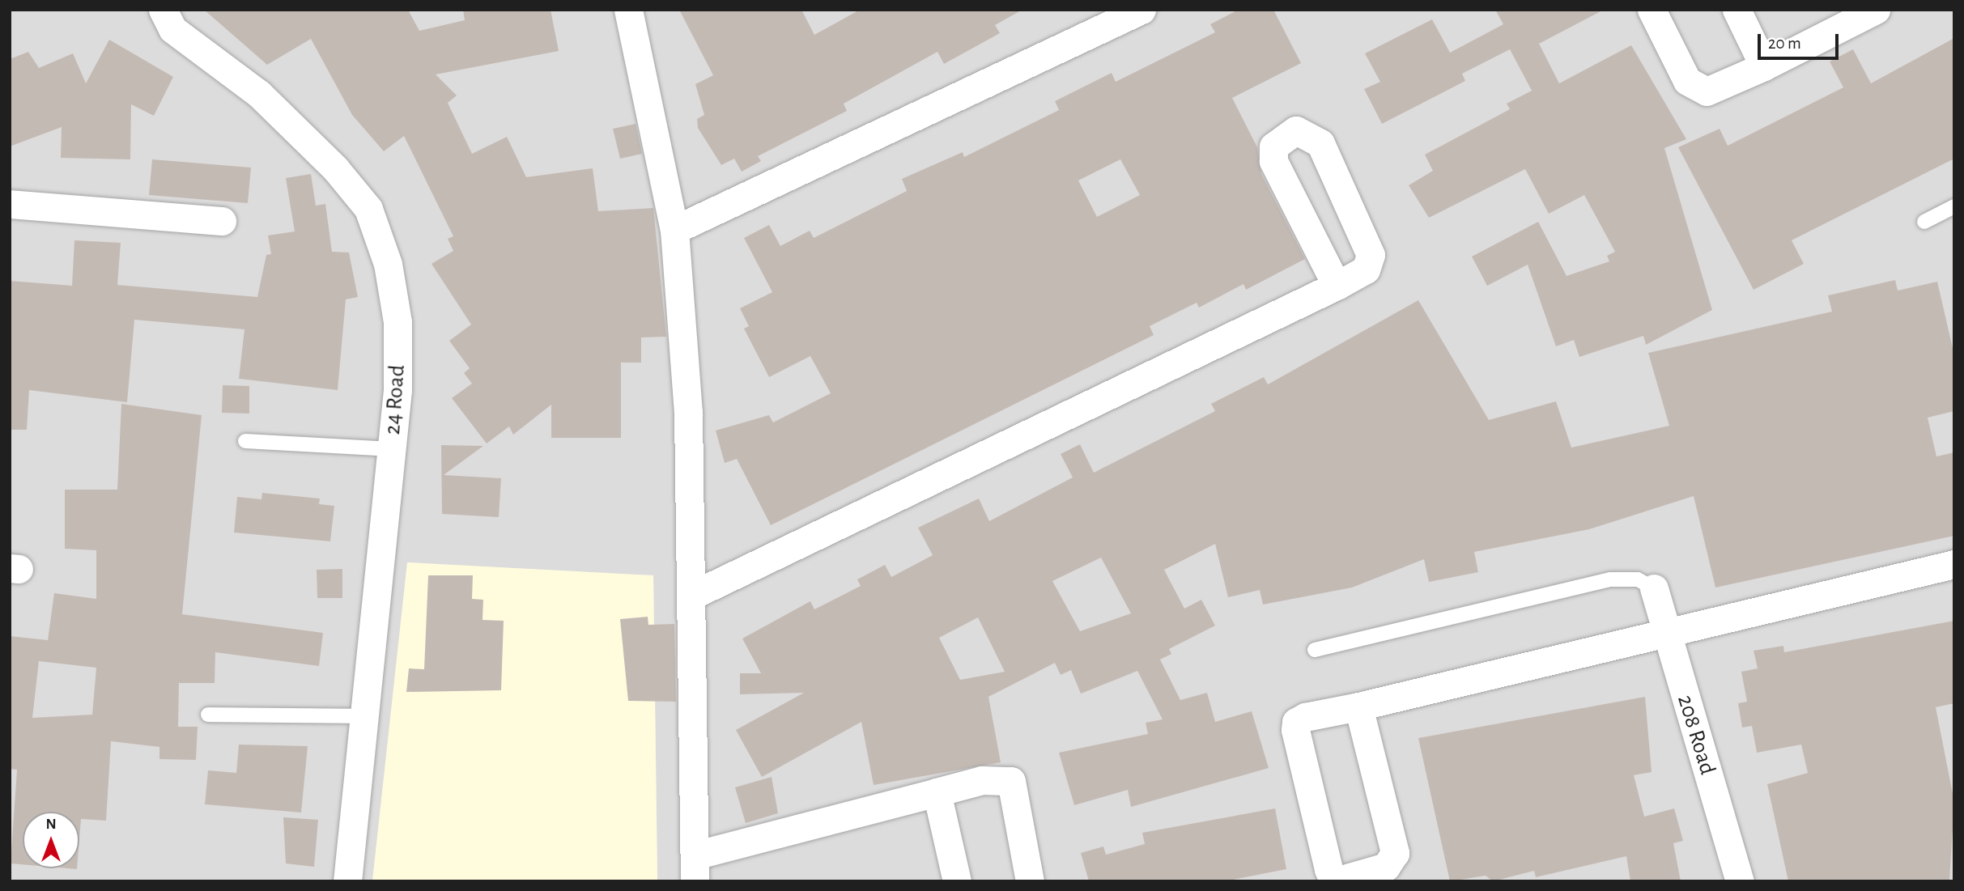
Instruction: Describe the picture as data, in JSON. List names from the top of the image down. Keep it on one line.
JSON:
{"streets":{"street":["24 Road","208 Road"]},"scale_bar":"20 m","north":"top"}
